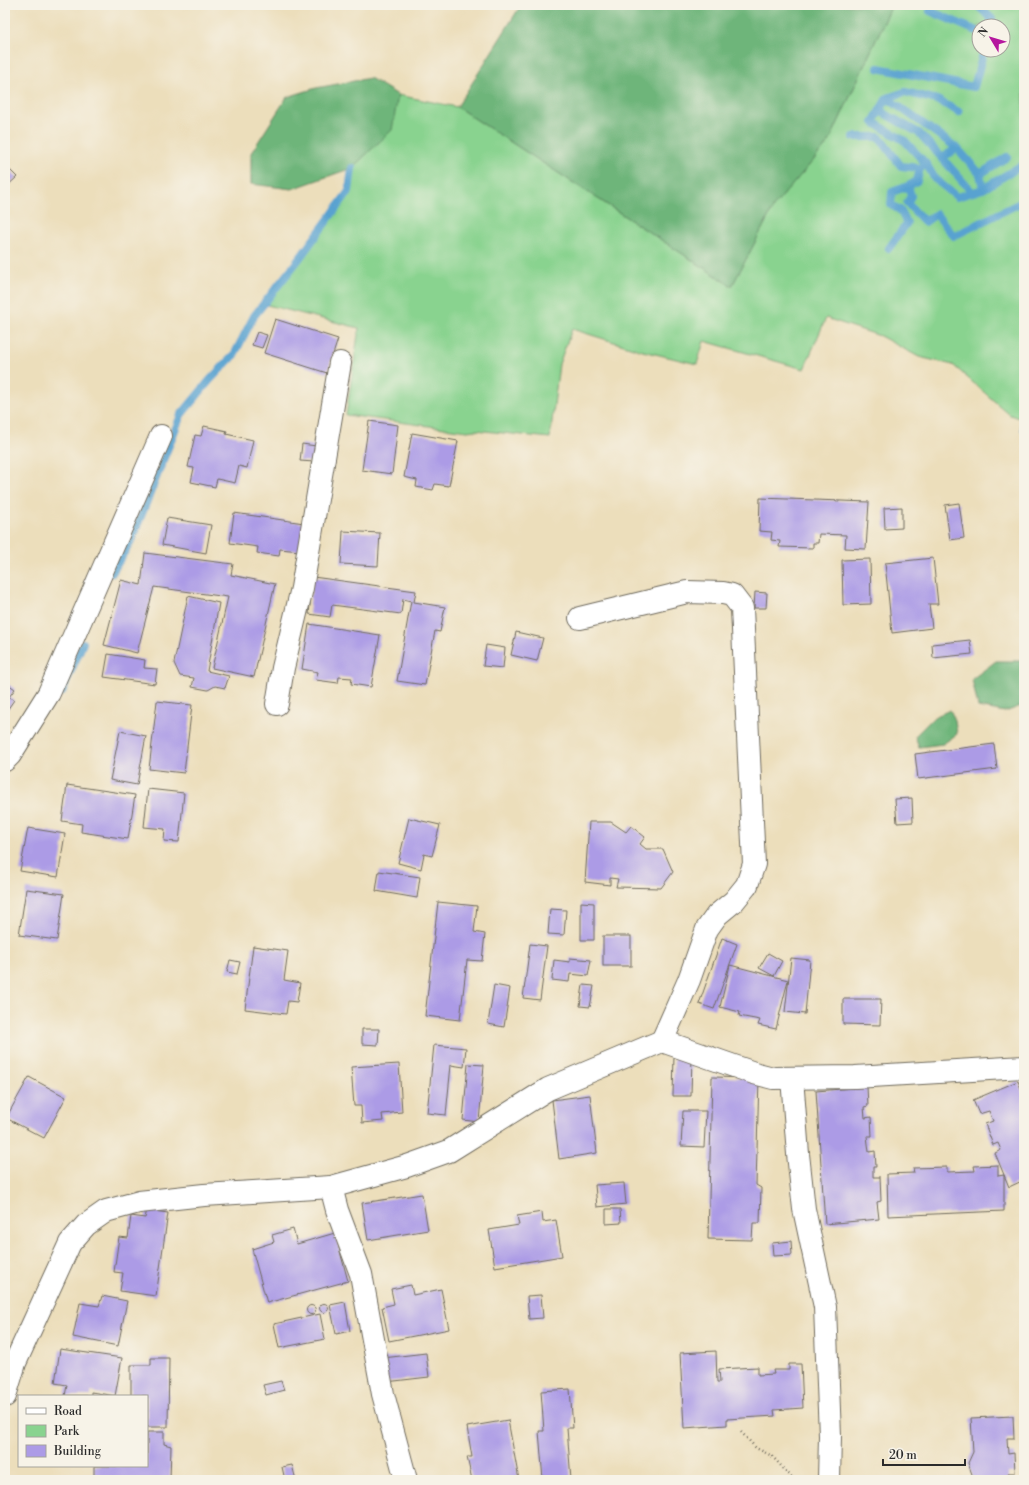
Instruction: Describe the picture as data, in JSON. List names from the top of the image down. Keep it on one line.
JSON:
{"legend":["Road","Park","Building"],"scale_bar":"20 m","north":"top left"}
